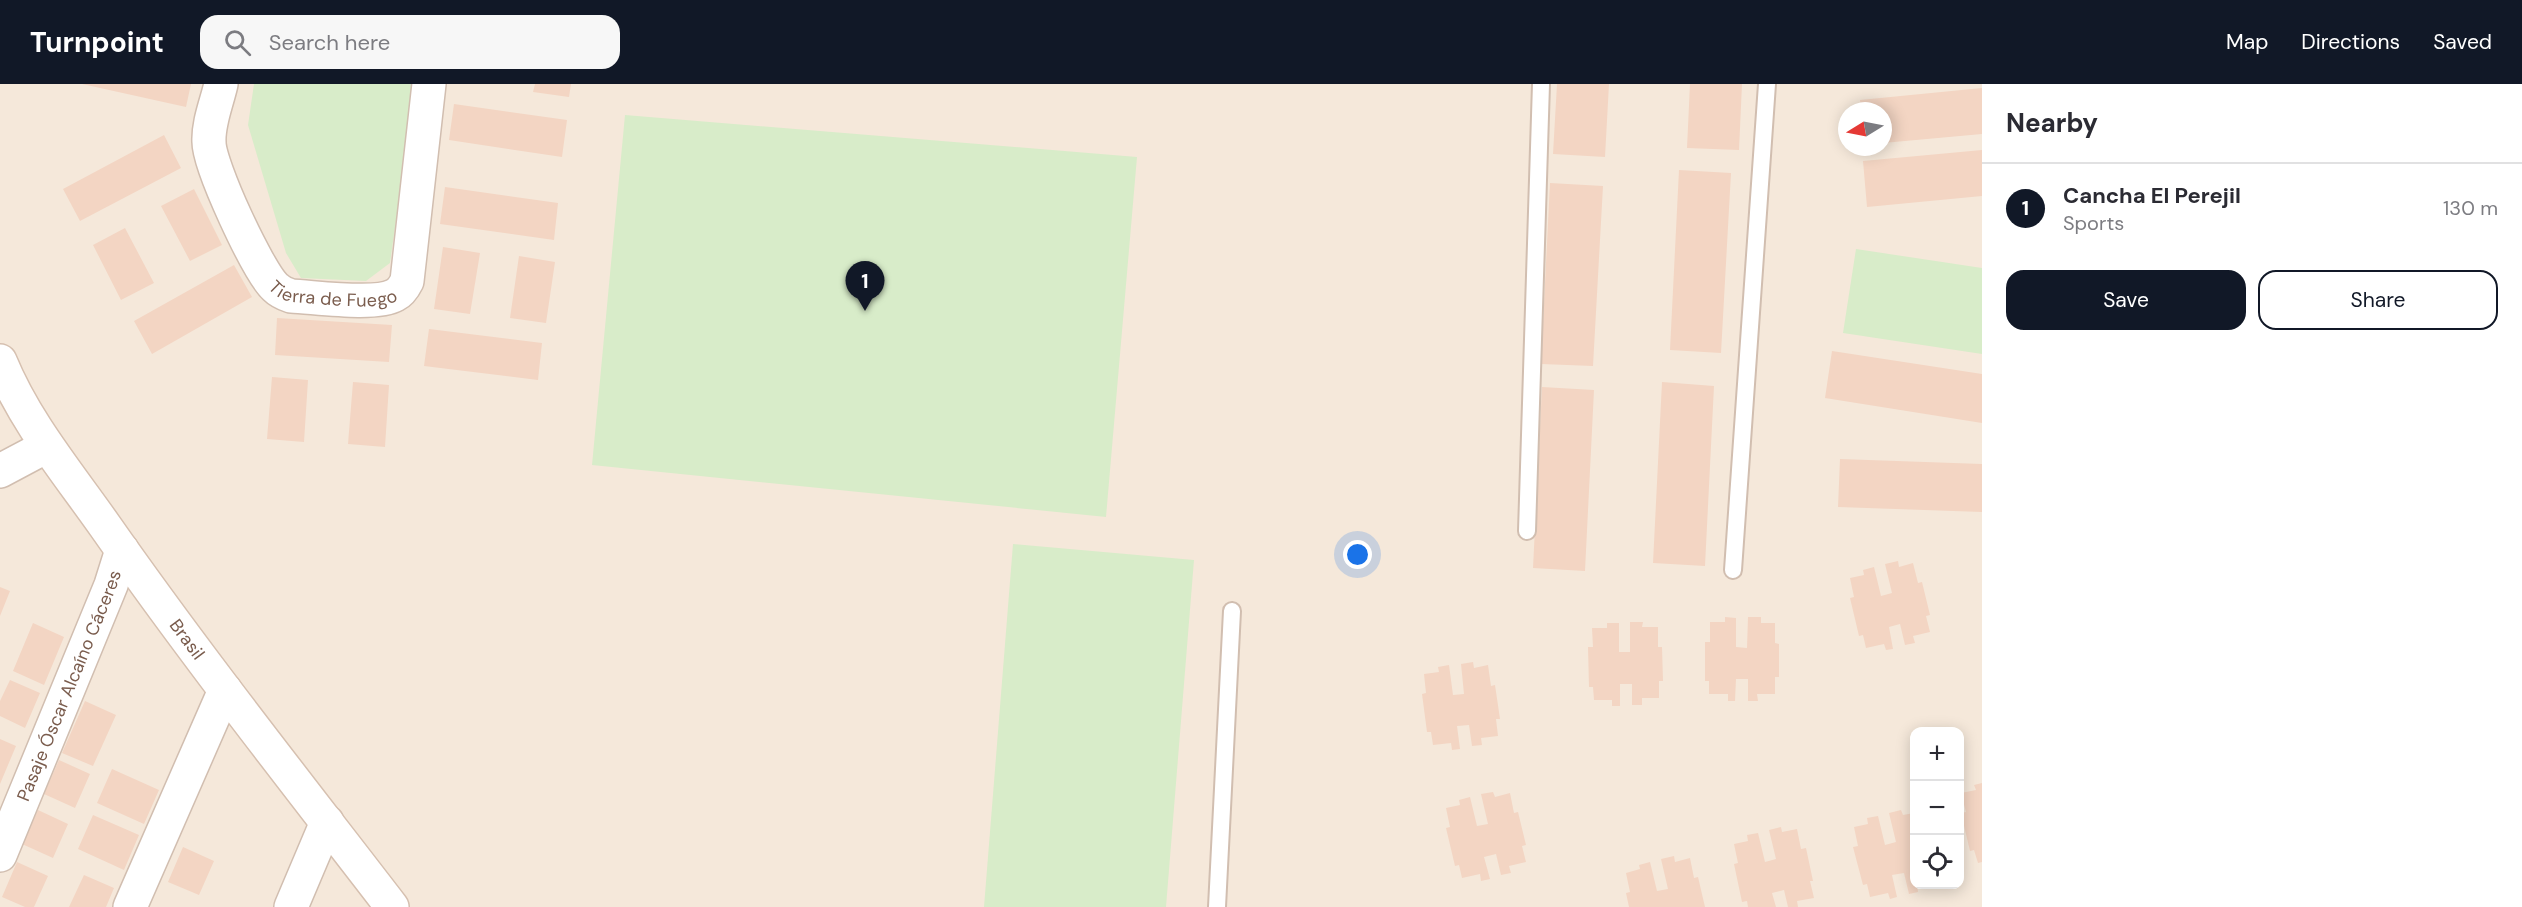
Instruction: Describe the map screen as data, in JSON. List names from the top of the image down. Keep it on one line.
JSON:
{"streets":{"street":["Tierra de Fuego","Brasil","Pasaje Óscar Alcaíno Cáceres"]},"crossings":[["Brasil","Pasaje Óscar Alcaíno Cáceres"]],"north":"left","page":{"header":"Turnpoint","search":"Search here","nav":["Map","Directions","Saved"],"heading":"Nearby","list":[{"mark":"1","name":"Cancha El Perejil","note":"Sports","value":"130 m"}],"buttons":["Save","Share"],"pins":"1","map_buttons":["+","−"]}}
